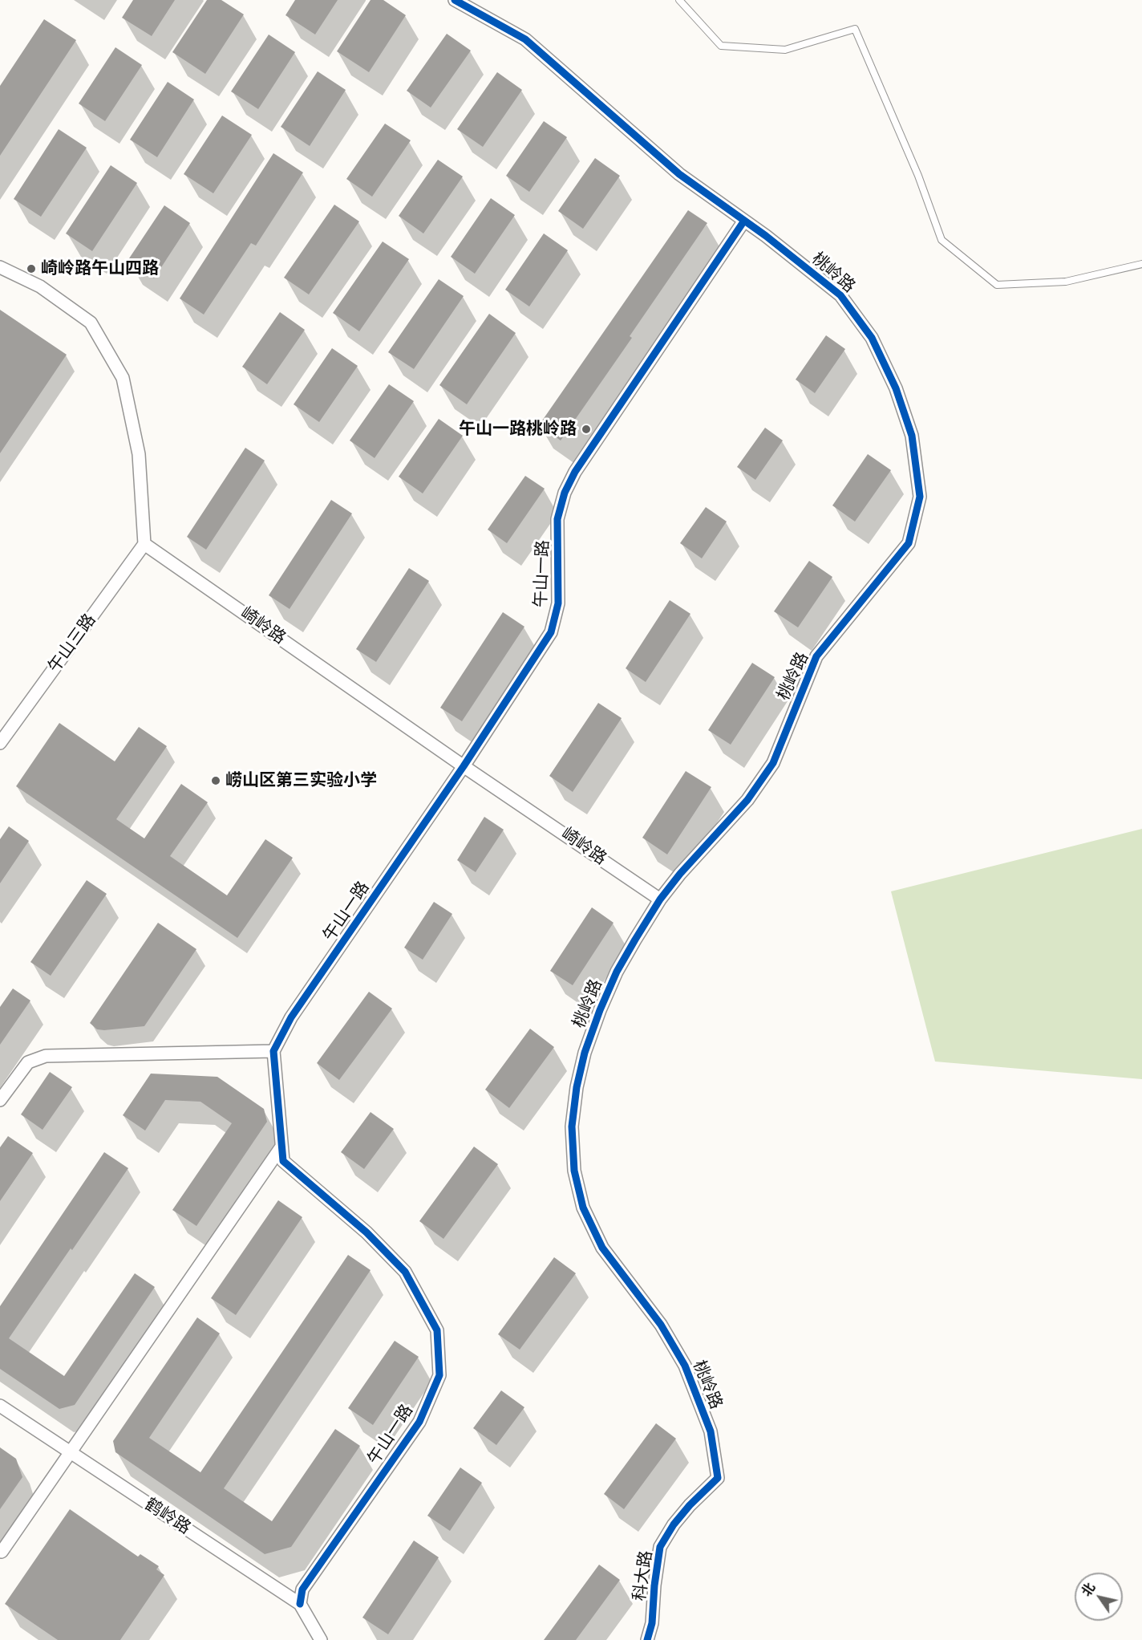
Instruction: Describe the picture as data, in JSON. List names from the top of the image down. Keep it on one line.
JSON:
{"streets":{"street":["桃岭路","午山一路","崎岭路","午山三路","鹤岭路","科大路"]},"crossings":[["桃岭路","午山一路"],["桃岭路","崎岭路"],["桃岭路","科大路"],["午山一路","崎岭路"],["午山一路","鹤岭路"],["崎岭路","午山三路"]],"places":["崎岭路午山四路","午山一路桃岭路","崂山区第三实验小学"],"north":"top left"}
